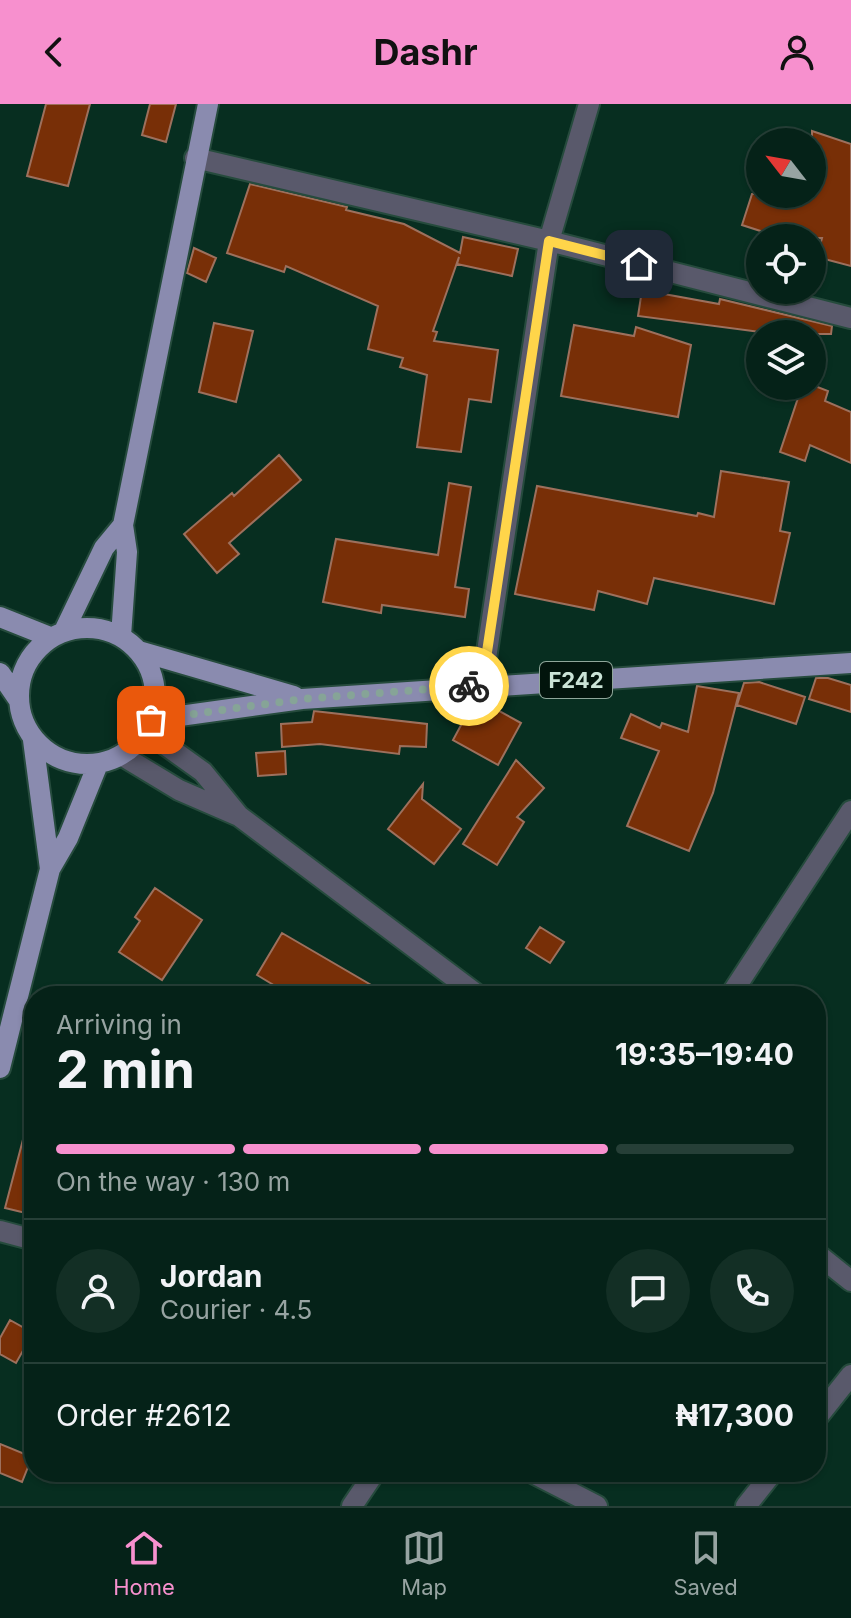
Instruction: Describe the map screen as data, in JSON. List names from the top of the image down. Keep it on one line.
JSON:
{"streets":{"main road":["F242"]},"north":"top left","page":{"header":"Dashr","heading":["2 min","Arriving in","19:35–19:40"],"panel":["Jordan","Courier · 4.5","Order #2612","₦17,300"],"bar":"On the way · 130 m","tabs":["Home","Map","Saved"]}}
